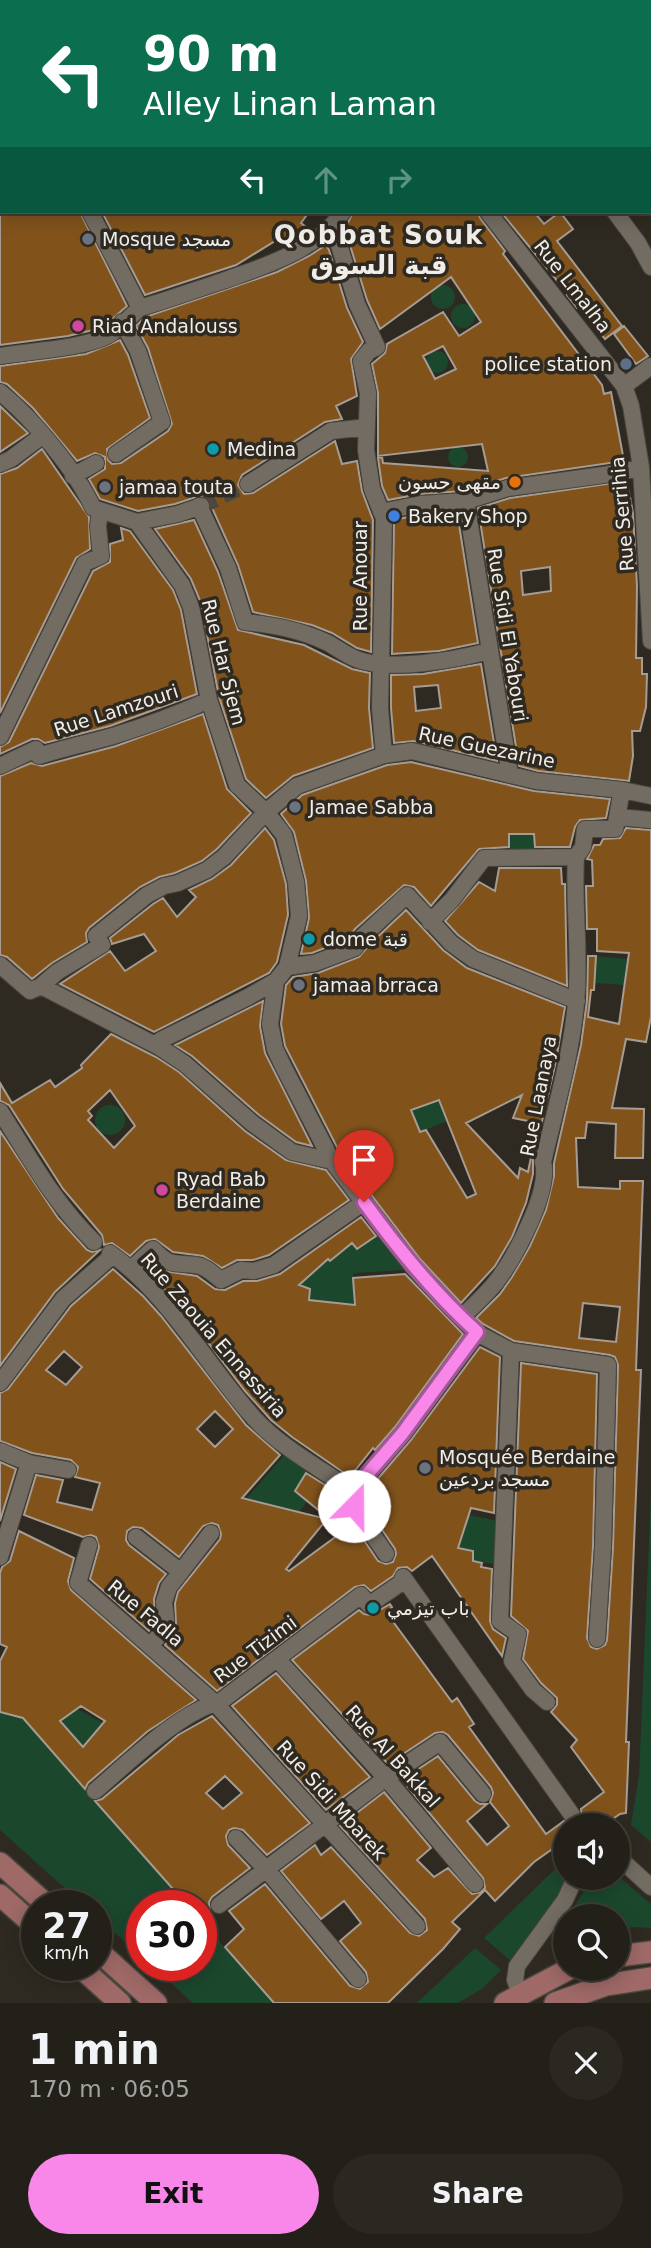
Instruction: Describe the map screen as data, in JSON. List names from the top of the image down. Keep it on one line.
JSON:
{"streets":{"street":["Rue Lmalha","Rue Serrihia","Rue Anouar","Rue Sidi El Yabouri","Rue Har Sjem","Rue Lamzouri","Rue Guezarine","Rue Laanaya","Rue Zaouia Ennassiria","Rue Fadla","Rue Tizimi","Rue Al Bakkal","Rue Sidi Mbarek"]},"crossings":[["Rue Lmalha","Rue Serrihia"],["Rue Anouar","Rue Guezarine"],["Rue Sidi El Yabouri","Rue Guezarine"],["Rue Har Sjem","Rue Lamzouri"],["Rue Har Sjem","Rue Guezarine"],["Rue Fadla","Rue Tizimi"],["Rue Fadla","Rue Sidi Mbarek"],["Rue Tizimi","Rue Al Bakkal"],["Rue Tizimi","Rue Sidi Mbarek"]],"districts":["Qobbat Souk قبة السوق"],"places":["Mosque مسجد","Riad Andalouss","police station","Medina","مقهى حسون","jamaa touta","Bakery Shop","Jamae Sabba","dome قبة","jamaa brraca","Ryad Bab Berdaine","Mosquée Berdaine مسجد بردعين","باب تيزمي"],"page":{"turn":["90 m","Alley Linan Laman"],"speed":"27 km/h","limit":"30","heading":["1 min","170 m · 06:05"],"buttons":["Exit","Share"]}}
